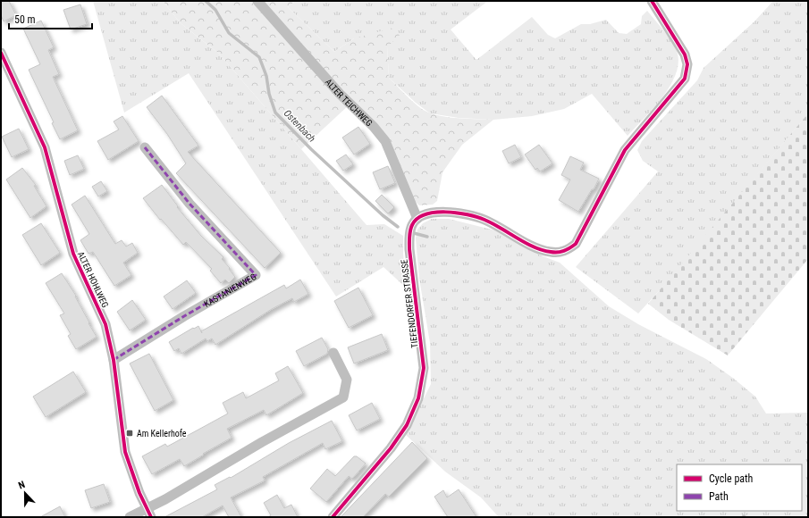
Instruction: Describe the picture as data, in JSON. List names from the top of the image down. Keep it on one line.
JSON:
{"streets":{"street":["ALTER TEICHWEG","ALTER HOHLWEG","KASTANIENWEG","TIEFENDORFER STRASSE"]},"crossings":[["ALTER TEICHWEG","TIEFENDORFER STRASSE"],["ALTER HOHLWEG","KASTANIENWEG"]],"water":["Ostenbach"],"places":{"transit":["Am Kellerhofe"]},"legend":["Cycle path","Path"],"scale_bar":"50 m","north":"top"}
